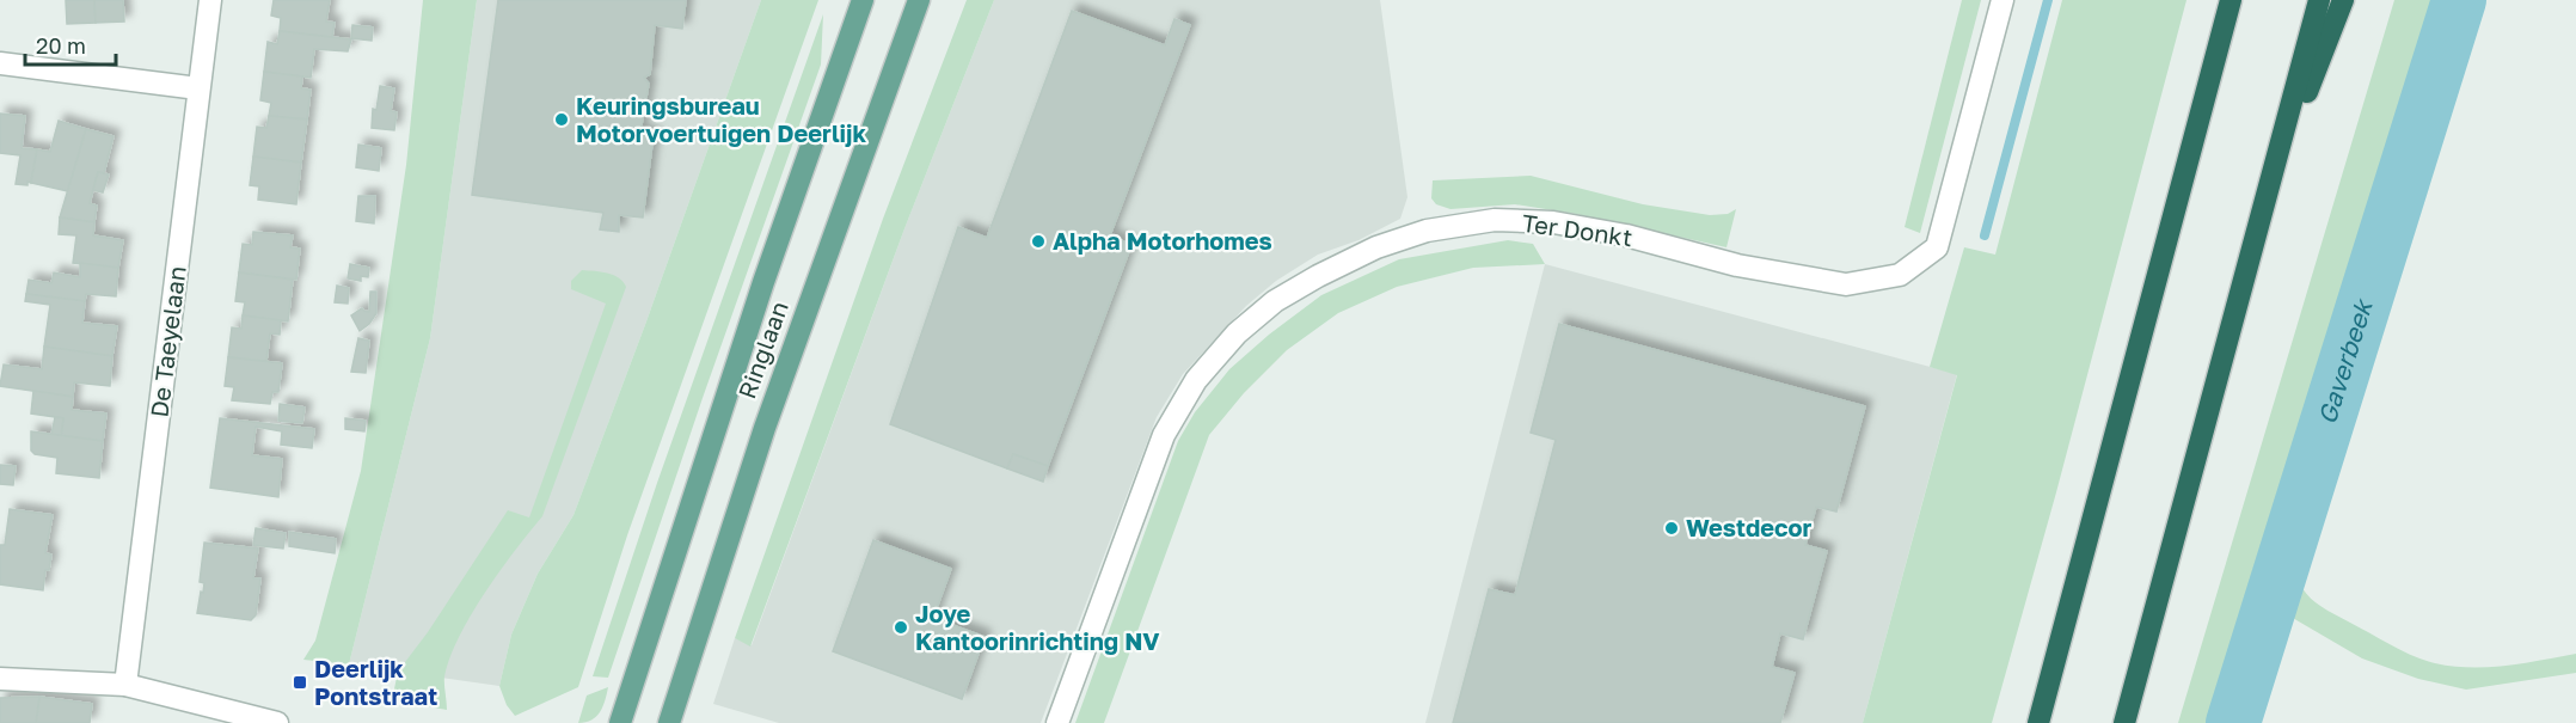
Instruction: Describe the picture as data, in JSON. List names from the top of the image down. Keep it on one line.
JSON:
{"streets":{"main road":["Ringlaan"],"street":["Ter Donkt","De Taeyelaan"]},"water":["Gaverbeek"],"places":{"other":["Keuringsbureau Motorvoertuigen Deerlijk","Alpha Motorhomes","Westdecor","Joye Kantoorinrichting NV"],"transit":["Deerlijk Pontstraat"]},"scale_bar":"20 m"}
